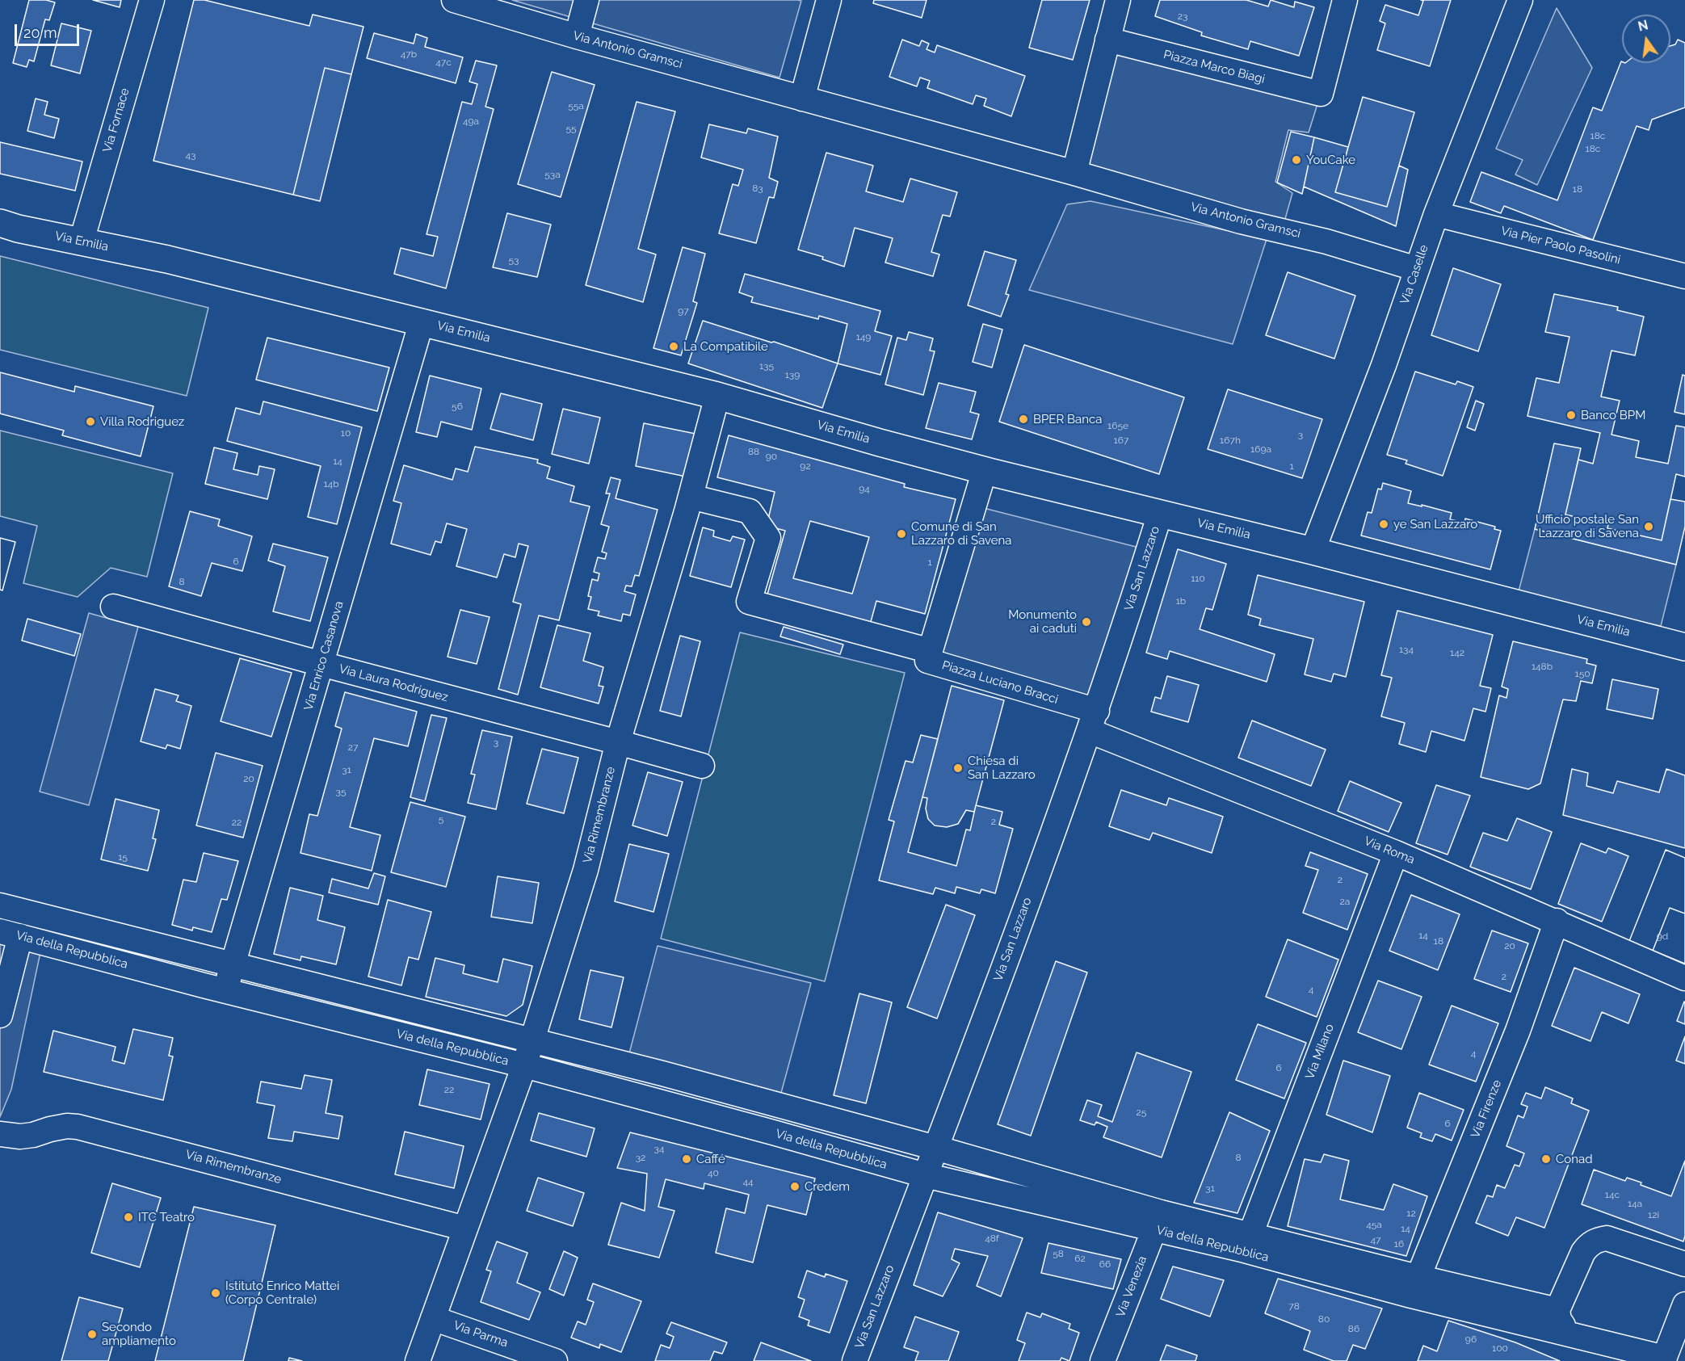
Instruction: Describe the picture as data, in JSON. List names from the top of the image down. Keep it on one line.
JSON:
{"streets":{"main road":["Via Emilia"],"street":["Via Antonio Gramsci","Piazza Marco Biagi","Via Fornace","Via Pier Paolo Pasolini","Via Caselle","Via San Lazzaro","Via Enrico Casanova","Piazza Luciano Bracci","Via Laura Rodriguez","Via Rimembranze","Via Roma","Via della Repubblica","Via Milano","Via Firenze","Via Venezia","Via Parma"]},"crossings":[["Via Antonio Gramsci","Via Caselle"],["Via Fornace","Via Emilia"],["Via Emilia","Via Caselle"],["Via Emilia","Via San Lazzaro"],["Via Emilia","Via Enrico Casanova"],["Via Emilia","Piazza Luciano Bracci"],["Via Emilia","Via Rimembranze"],["Via Pier Paolo Pasolini","Via Caselle"],["Via San Lazzaro","Piazza Luciano Bracci"],["Via San Lazzaro","Via Roma"],["Via San Lazzaro","Via della Repubblica"],["Via Enrico Casanova","Via Laura Rodriguez"],["Via Enrico Casanova","Via della Repubblica"],["Piazza Luciano Bracci","Via Roma"],["Via Laura Rodriguez","Via Rimembranze"],["Via Rimembranze","Via della Repubblica"],["Via Rimembranze","Via Parma"],["Via Roma","Via Milano"],["Via Roma","Via Firenze"],["Via della Repubblica","Via Milano"],["Via della Repubblica","Via Firenze"],["Via della Repubblica","Via Venezia"]],"places":["YouCake","La Compatibile","Banco BPM","BPER Banca","Villa Rodriguez","ye San Lazzaro","Ufficio postale San Lazzaro di Savena","Comune di San Lazzaro di Savena","Monumento ai caduti","Chiesa di San Lazzaro","Caffé","Conad","Credem","ITC Teatro","Istituto Enrico Mattei (Corpo Centrale)","Secondo ampliamento"],"house_numbers":["23","47b","47c","55a","49a","55","18c","18c","43","53a","83","18","53","97","149","135","139","56","165e","10","3","167","167h","169a","88","90","14","92","1","14b","94","6","1","110","8","1b","134","142","148b","150","3","27","31","20","35","5","2","22","15","2","2a","14","9d","18","20","2","4","4","6","22","25","6","34","32","8","40","44","31","14c","14a","12","12i","45a","14","48f","47","16","58","62","66","78","80","86","96","100"],"scale_bar":"20 m","north":"top"}
